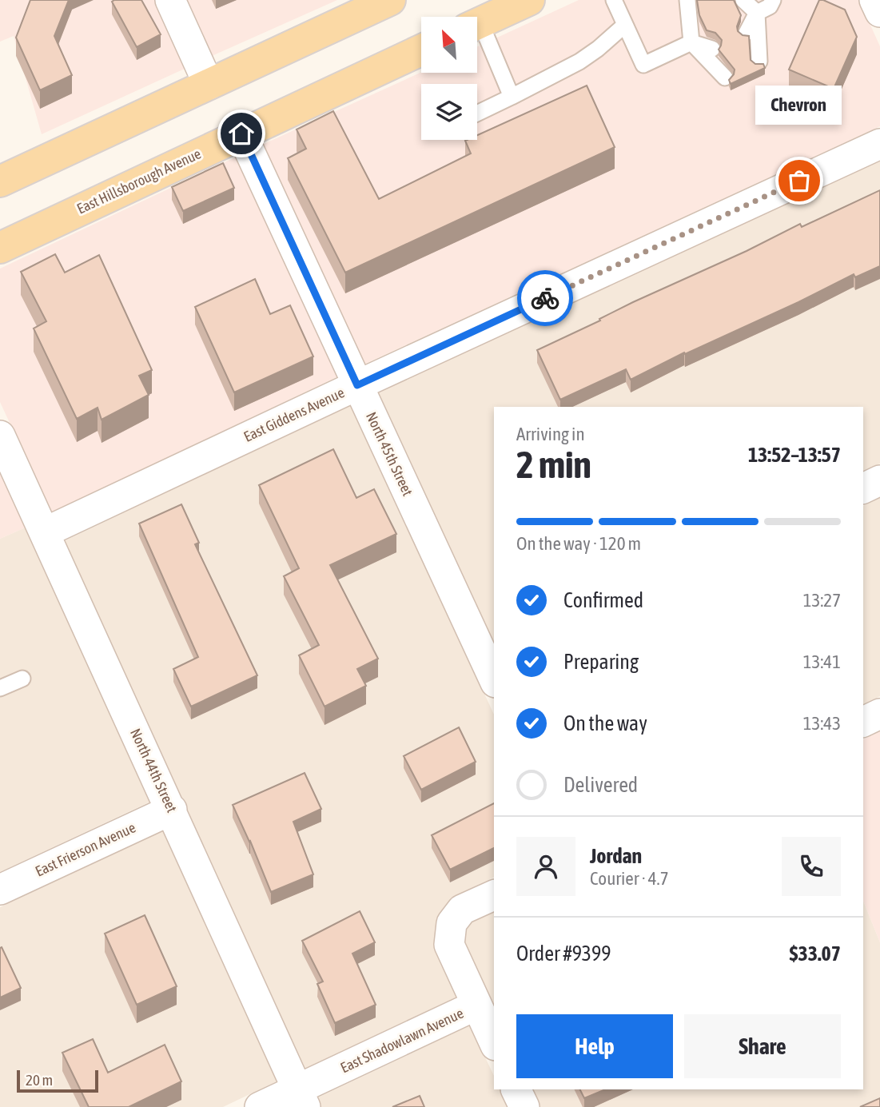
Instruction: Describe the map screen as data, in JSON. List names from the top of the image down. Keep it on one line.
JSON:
{"streets":{"main road":["East Hillsborough Avenue"],"street":["East Giddens Avenue","North 45th Street","North 44th Street","East Frierson Avenue","East Shadowlawn Avenue"]},"crossings":[["East Hillsborough Avenue","North 45th Street"],["East Giddens Avenue","North 45th Street"],["East Giddens Avenue","North 44th Street"],["North 44th Street","East Frierson Avenue"],["North 44th Street","East Shadowlawn Avenue"]],"places":["Chevron"],"scale_bar":"20 m","north":"top left","page":{"bubble":"Chevron","heading":["2 min","Arriving in","13:52–13:57"],"panel":["Jordan","Courier · 4.7","Order #9399","$33.07"],"bar":"On the way · 120 m","list":[["Confirmed","13:27"],["Preparing","13:41"],["On the way","13:43"],"Delivered"],"buttons":["Help","Share"],"scale":"20 m"}}
